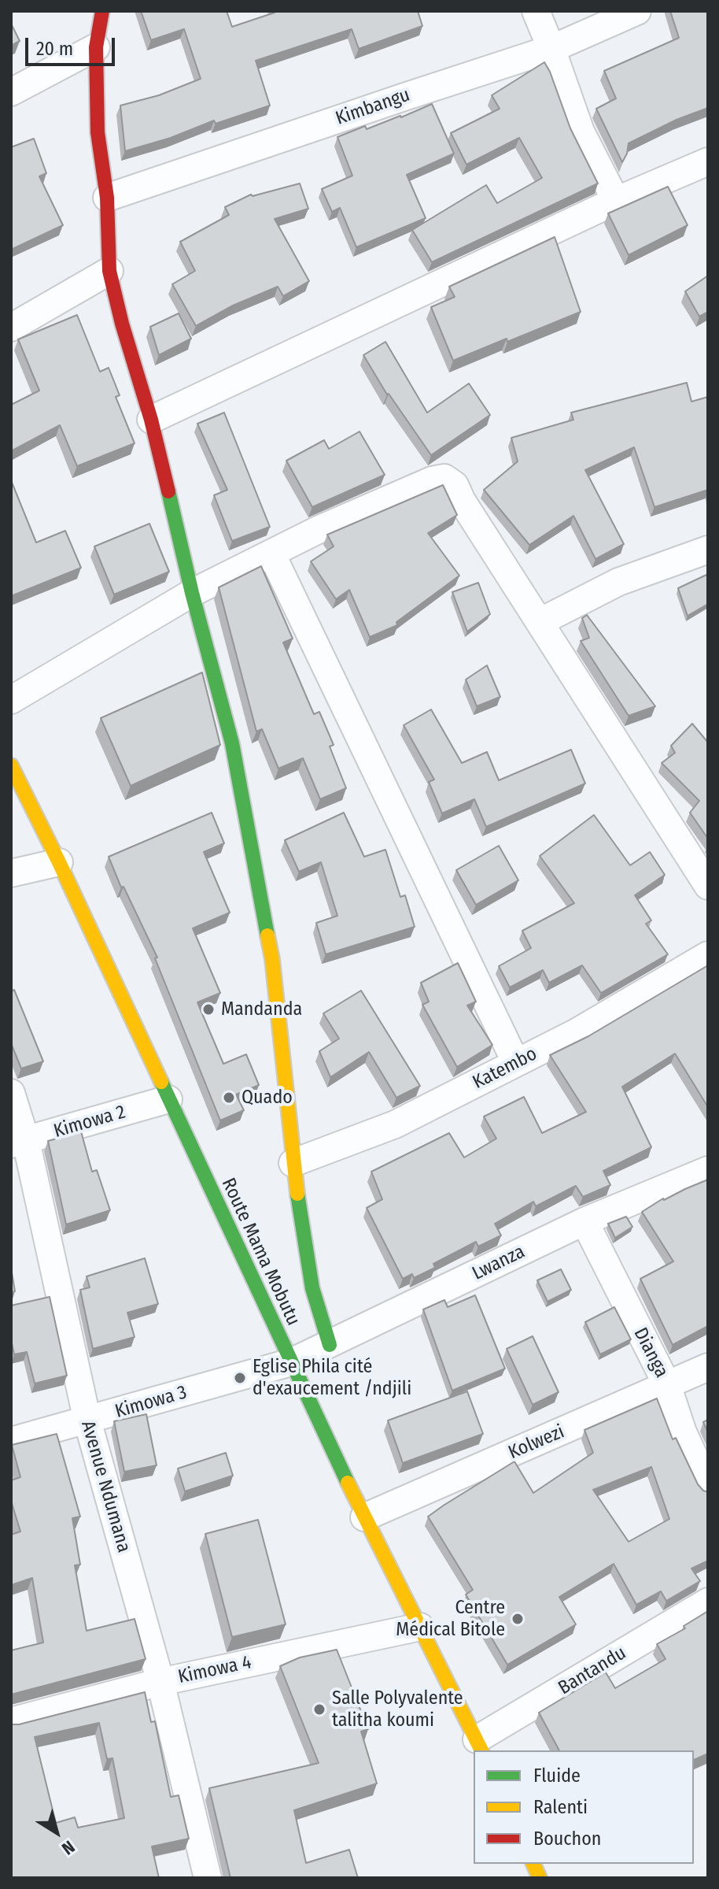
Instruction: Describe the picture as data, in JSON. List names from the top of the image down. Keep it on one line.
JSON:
{"streets":{"street":["Kimbangu","Katembo","Kimowa 2","Route Mama Mobutu","Lwanza","Dianga","Kimowa 3","Kolwezi","Avenue Ndumana","Kimowa 4","Bantandu"]},"crossings":[["Kimowa 2","Route Mama Mobutu"],["Kimowa 2","Avenue Ndumana"],["Route Mama Mobutu","Lwanza"],["Route Mama Mobutu","Kimowa 3"],["Route Mama Mobutu","Kolwezi"],["Route Mama Mobutu","Kimowa 4"],["Route Mama Mobutu","Bantandu"],["Lwanza","Dianga"],["Lwanza","Kimowa 3"],["Dianga","Kolwezi"],["Kimowa 3","Avenue Ndumana"],["Avenue Ndumana","Kimowa 4"]],"places":["Mandanda","Quado","Eglise Phila cité d'exaucement /ndjili","Centre Médical Bitole","Salle Polyvalente talitha koumi"],"legend":["Fluide","Ralenti","Bouchon"],"scale_bar":"20 m","north":"bottom right"}
